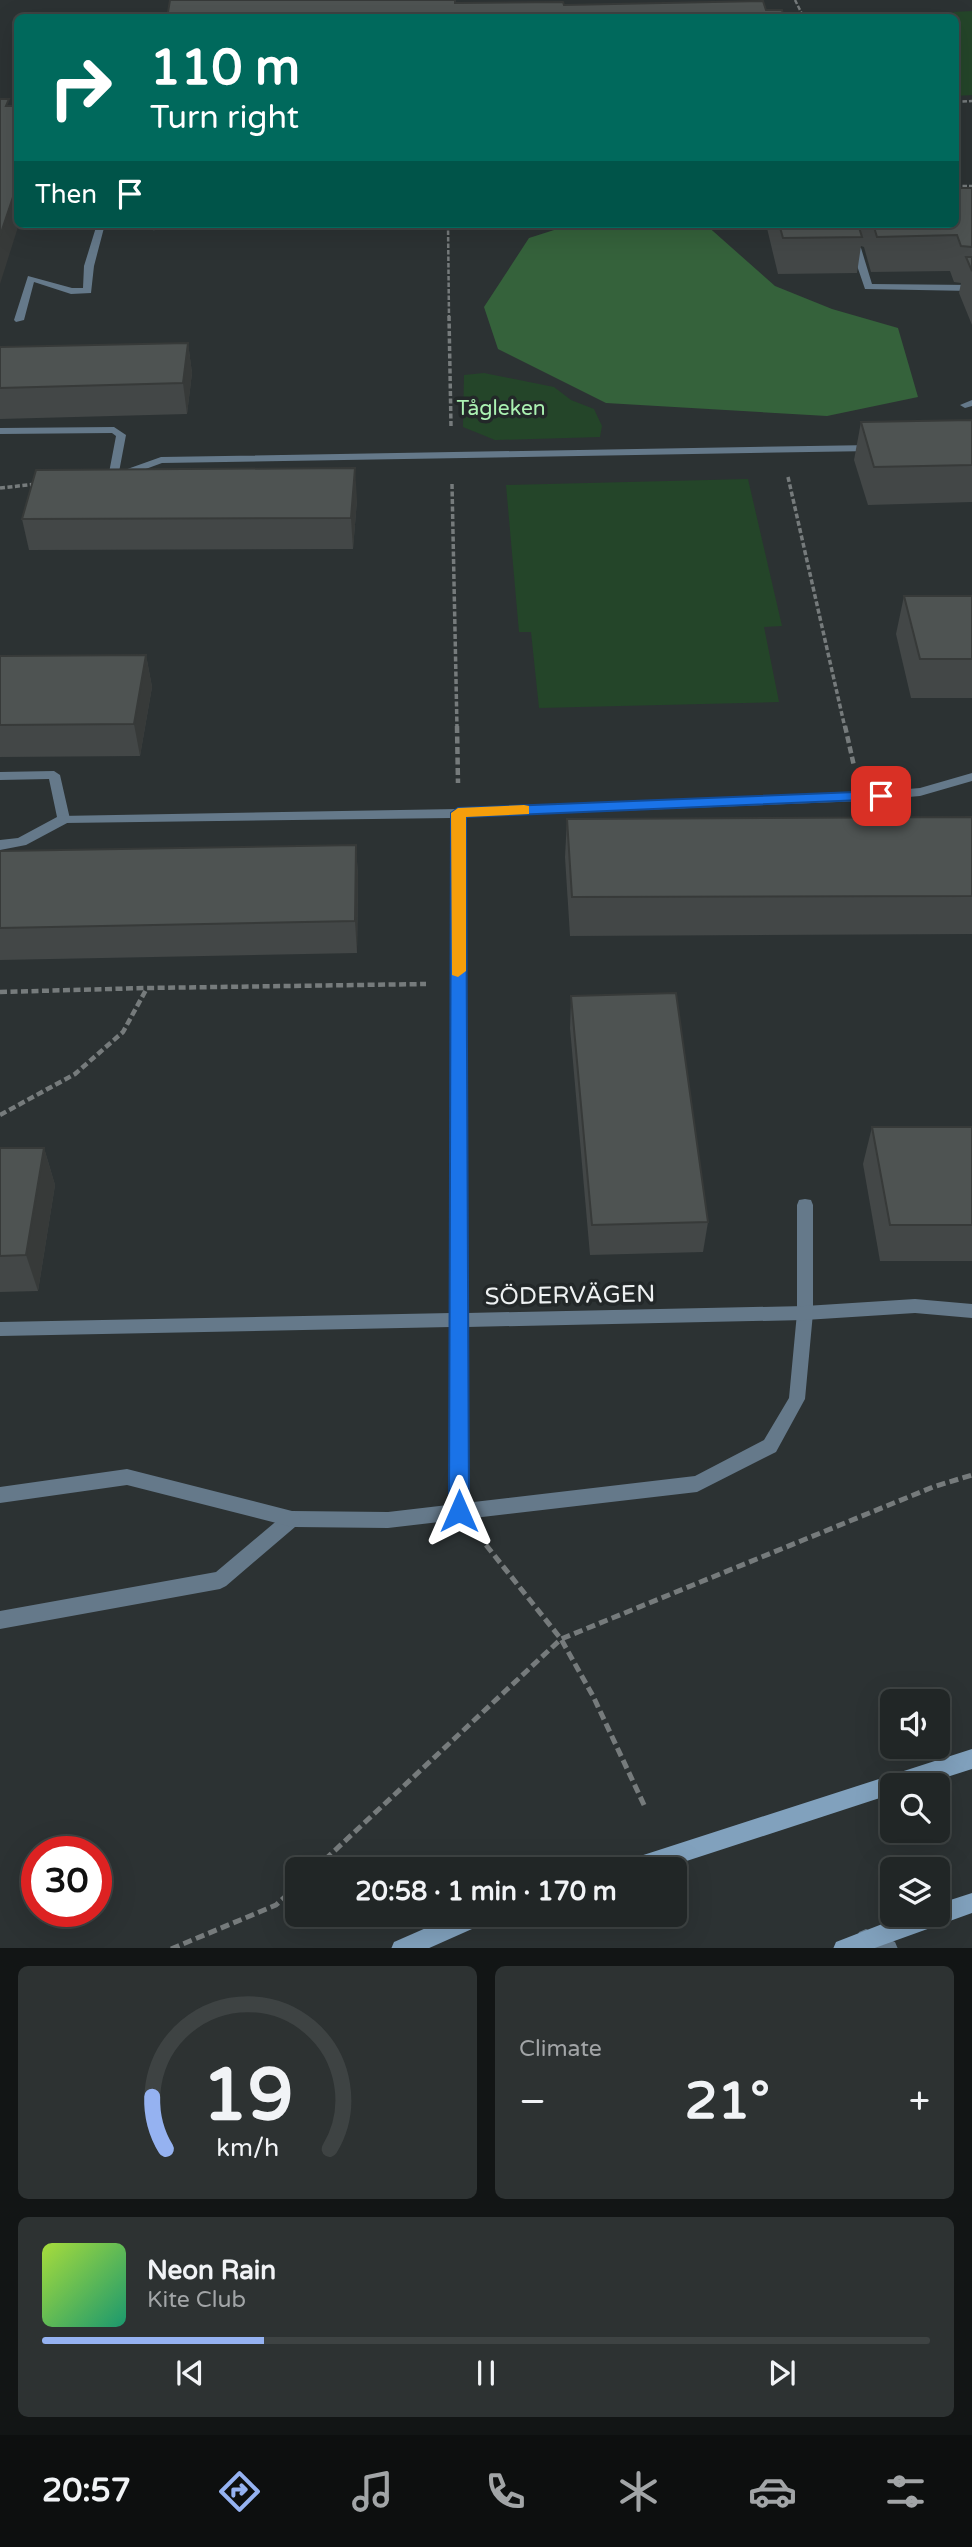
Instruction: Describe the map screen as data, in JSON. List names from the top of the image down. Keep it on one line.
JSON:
{"streets":{"street":["SÖDERVÄGEN"]},"parks":["Tågleken"],"page":{"turn":["110 m","Turn right"],"then":"Then","limit":"30","trip":"20:58 · 1 min · 170 m","tile":"Climate","heat":["−","21°","+"],"song":["Neon Rain","Kite Club"],"tabs":"20:57","gauge":["19","km/h"]}}
